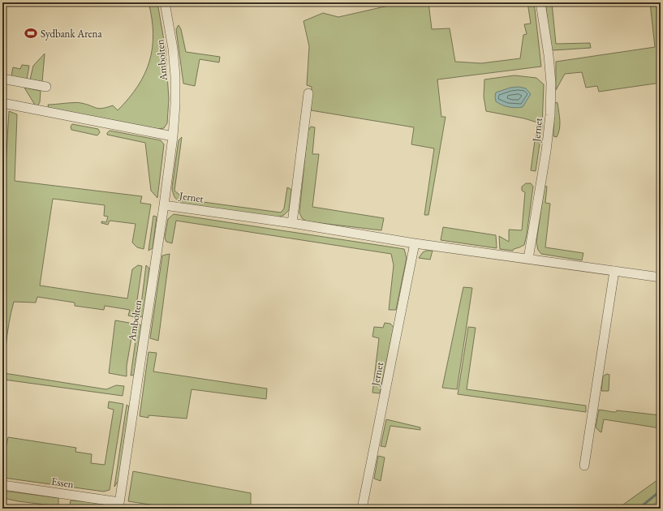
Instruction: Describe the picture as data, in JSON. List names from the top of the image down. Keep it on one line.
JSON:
{"streets":{"street":["Ambolten","Jernet","Essen"]},"crossings":[["Ambolten","Jernet"],["Ambolten","Essen"]],"places":{"sports":["Sydbank Arena"]}}
